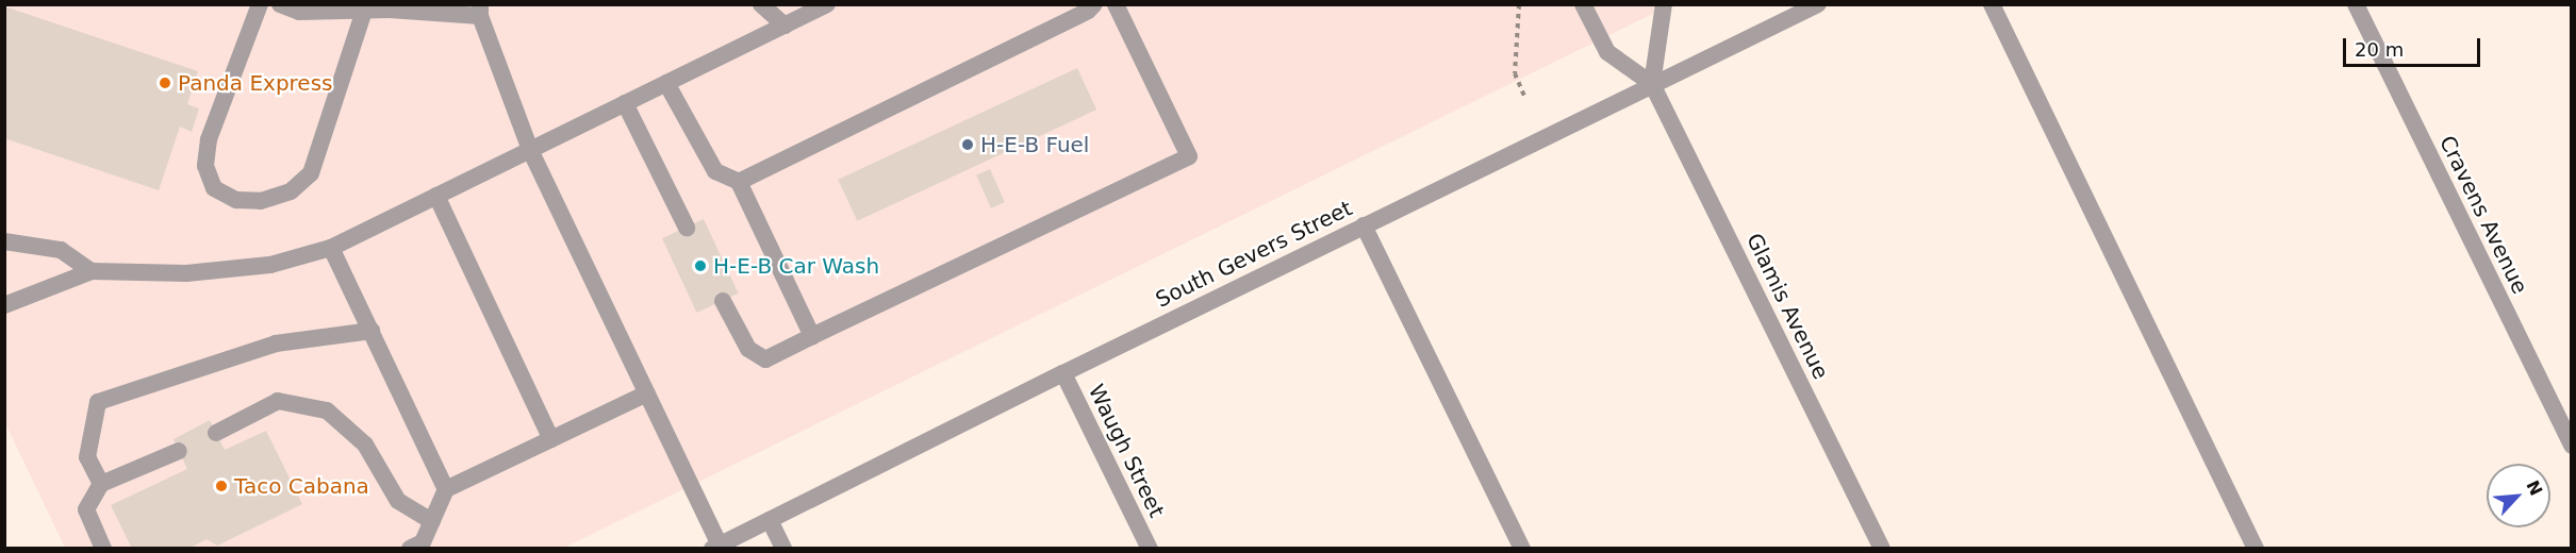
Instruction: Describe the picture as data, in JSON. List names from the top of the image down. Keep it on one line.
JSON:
{"streets":{"street":["Cravens Avenue","South Gevers Street","Glamis Avenue","Waugh Street"]},"crossings":[["South Gevers Street","Glamis Avenue"],["South Gevers Street","Waugh Street"]],"places":["Panda Express","H-E-B Fuel","H-E-B Car Wash","Taco Cabana"],"scale_bar":"20 m","north":"top right"}
